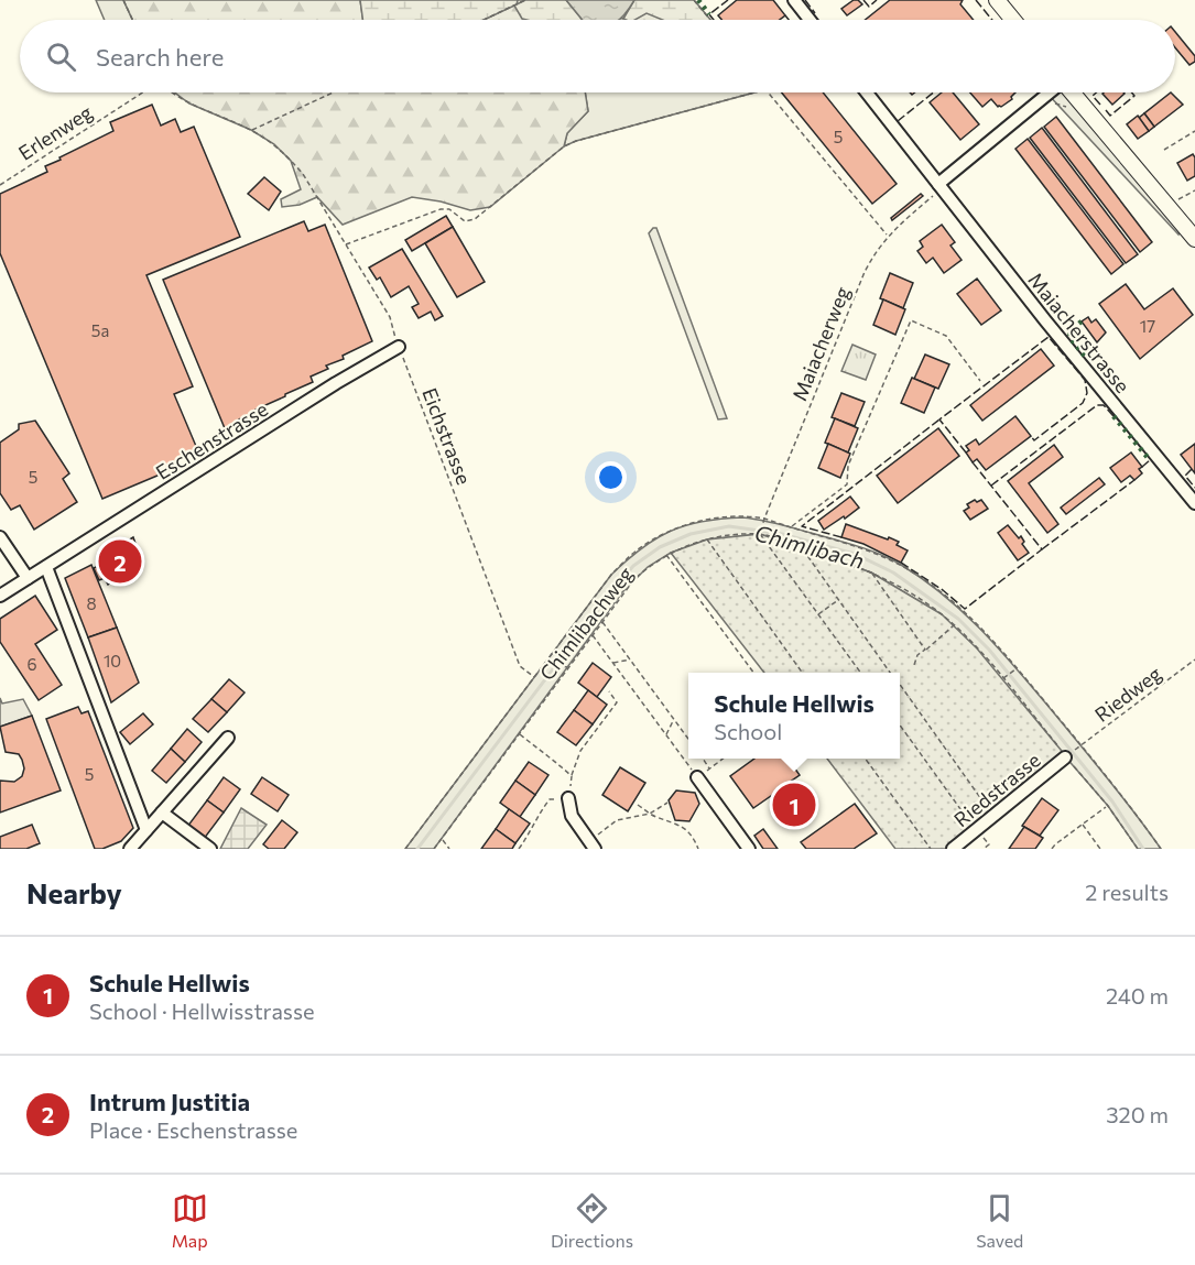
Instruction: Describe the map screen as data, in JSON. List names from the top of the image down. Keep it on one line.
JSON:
{"streets":{"street":["Maiacherstrasse","Eschenstrasse","Riedstrasse"],"path":["Erlenweg","Maiacherweg","Eichstrasse","Chimlibachweg","Riedweg"]},"crossings":[["Maiacherstrasse","Maiacherweg"],["Maiacherweg","Chimlibachweg"],["Eichstrasse","Eschenstrasse"],["Chimlibachweg","Riedstrasse"]],"water":["Chimlibach"],"house_numbers":["5","17","5a","5","8","10","6","5"],"page":{"search":"Search here","pins":["2","1"],"popup":["Schule Hellwis","School"],"heading":["Nearby","2 results"],"list":[{"mark":"1","name":"Schule Hellwis","note":"School · Hellwisstrasse","value":"240 m"},{"mark":"2","name":"Intrum Justitia","note":"Place · Eschenstrasse","value":"320 m"}],"nav":["Map","Directions","Saved"]}}
